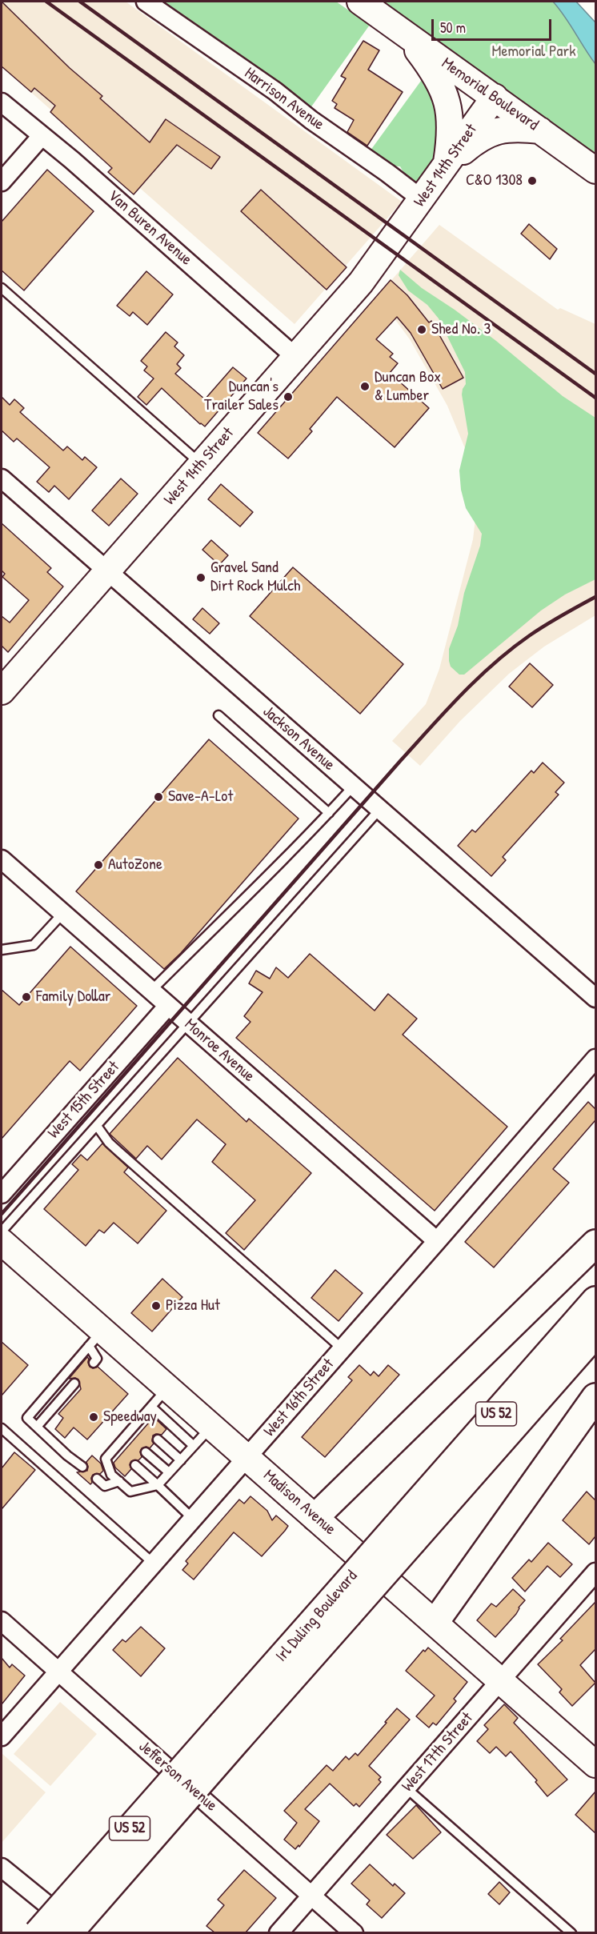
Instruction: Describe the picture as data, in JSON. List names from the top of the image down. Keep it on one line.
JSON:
{"streets":{"highway":["US 52","Irl Duling Boulevard"],"street":["Memorial Boulevard","Harrison Avenue","West 14th Street","Van Buren Avenue","Jackson Avenue","Monroe Avenue","West 15th Street","West 16th Street","Madison Avenue","West 17th Street","Jefferson Avenue"]},"crossings":[["Memorial Boulevard","West 14th Street"],["Harrison Avenue","West 14th Street"],["West 14th Street","Van Buren Avenue"],["West 14th Street","Jackson Avenue"],["Monroe Avenue","West 15th Street"],["Monroe Avenue","West 16th Street"],["West 16th Street","Madison Avenue"],["West 16th Street","Jefferson Avenue"],["Madison Avenue","West 17th Street"],["West 17th Street","Jefferson Avenue"]],"parks":["Memorial Park"],"places":["C&O 1308","Shed No. 3","Duncan Box & Lumber","Duncan's Trailer Sales","Gravel Sand Dirt Rock Mulch","Save-A-Lot","AutoZone","Family Dollar","Pizza Hut","Speedway"],"scale_bar":"50 m"}
